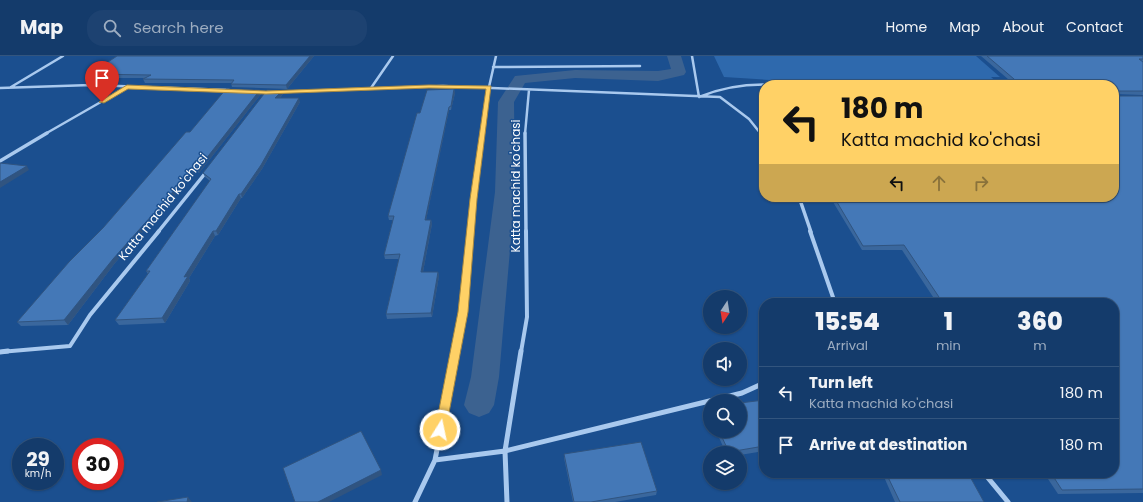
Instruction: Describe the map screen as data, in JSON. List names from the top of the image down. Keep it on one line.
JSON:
{"streets":{"street":["Katta machid ko'chasi"]},"north":"bottom","page":{"header":"Map","search":"Search here","nav":["Home","Map","About","Contact"],"turn":["180 m","Katta machid ko'chasi"],"eta":["15:54","Arrival","1","min","360","m"],"list":[{"name":"Turn left","note":"Katta machid ko'chasi","value":"180 m"},{"name":"Arrive at destination","value":"180 m"}],"speed":"29 km/h","limit":"30"}}
